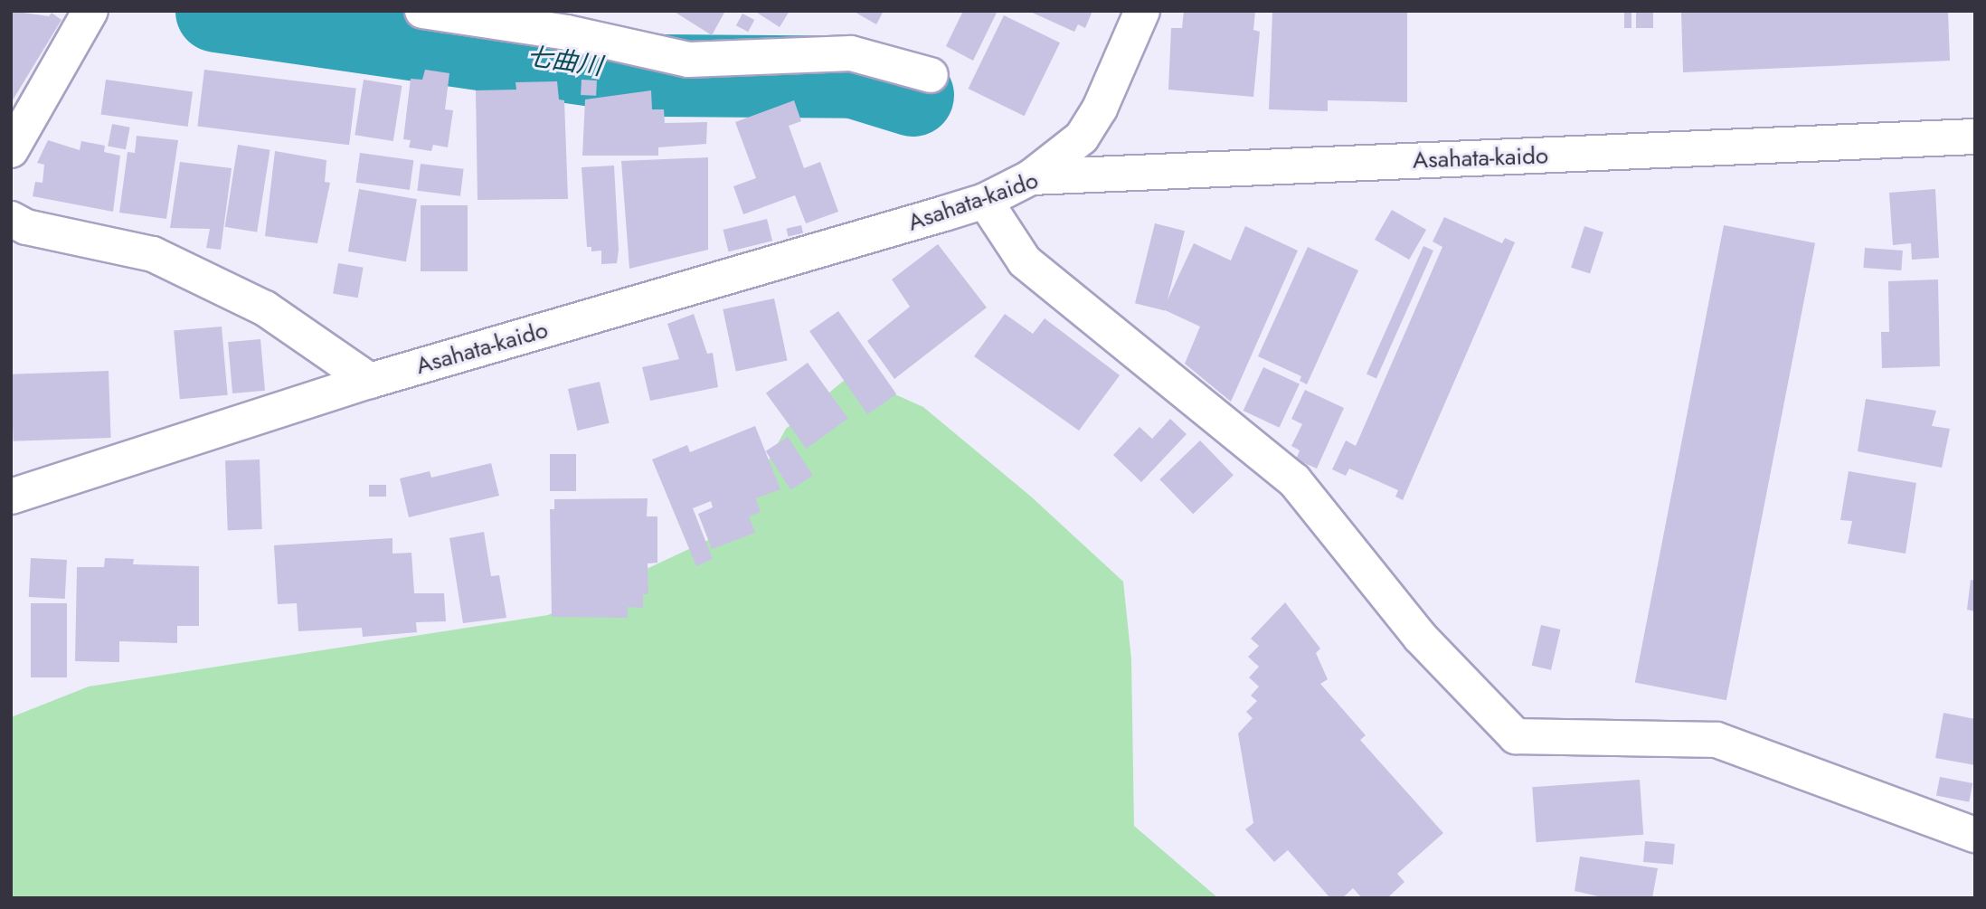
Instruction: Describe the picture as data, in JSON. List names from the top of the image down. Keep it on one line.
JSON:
{"streets":{"street":["Asahata-kaido"]},"water":["七曲川"]}
